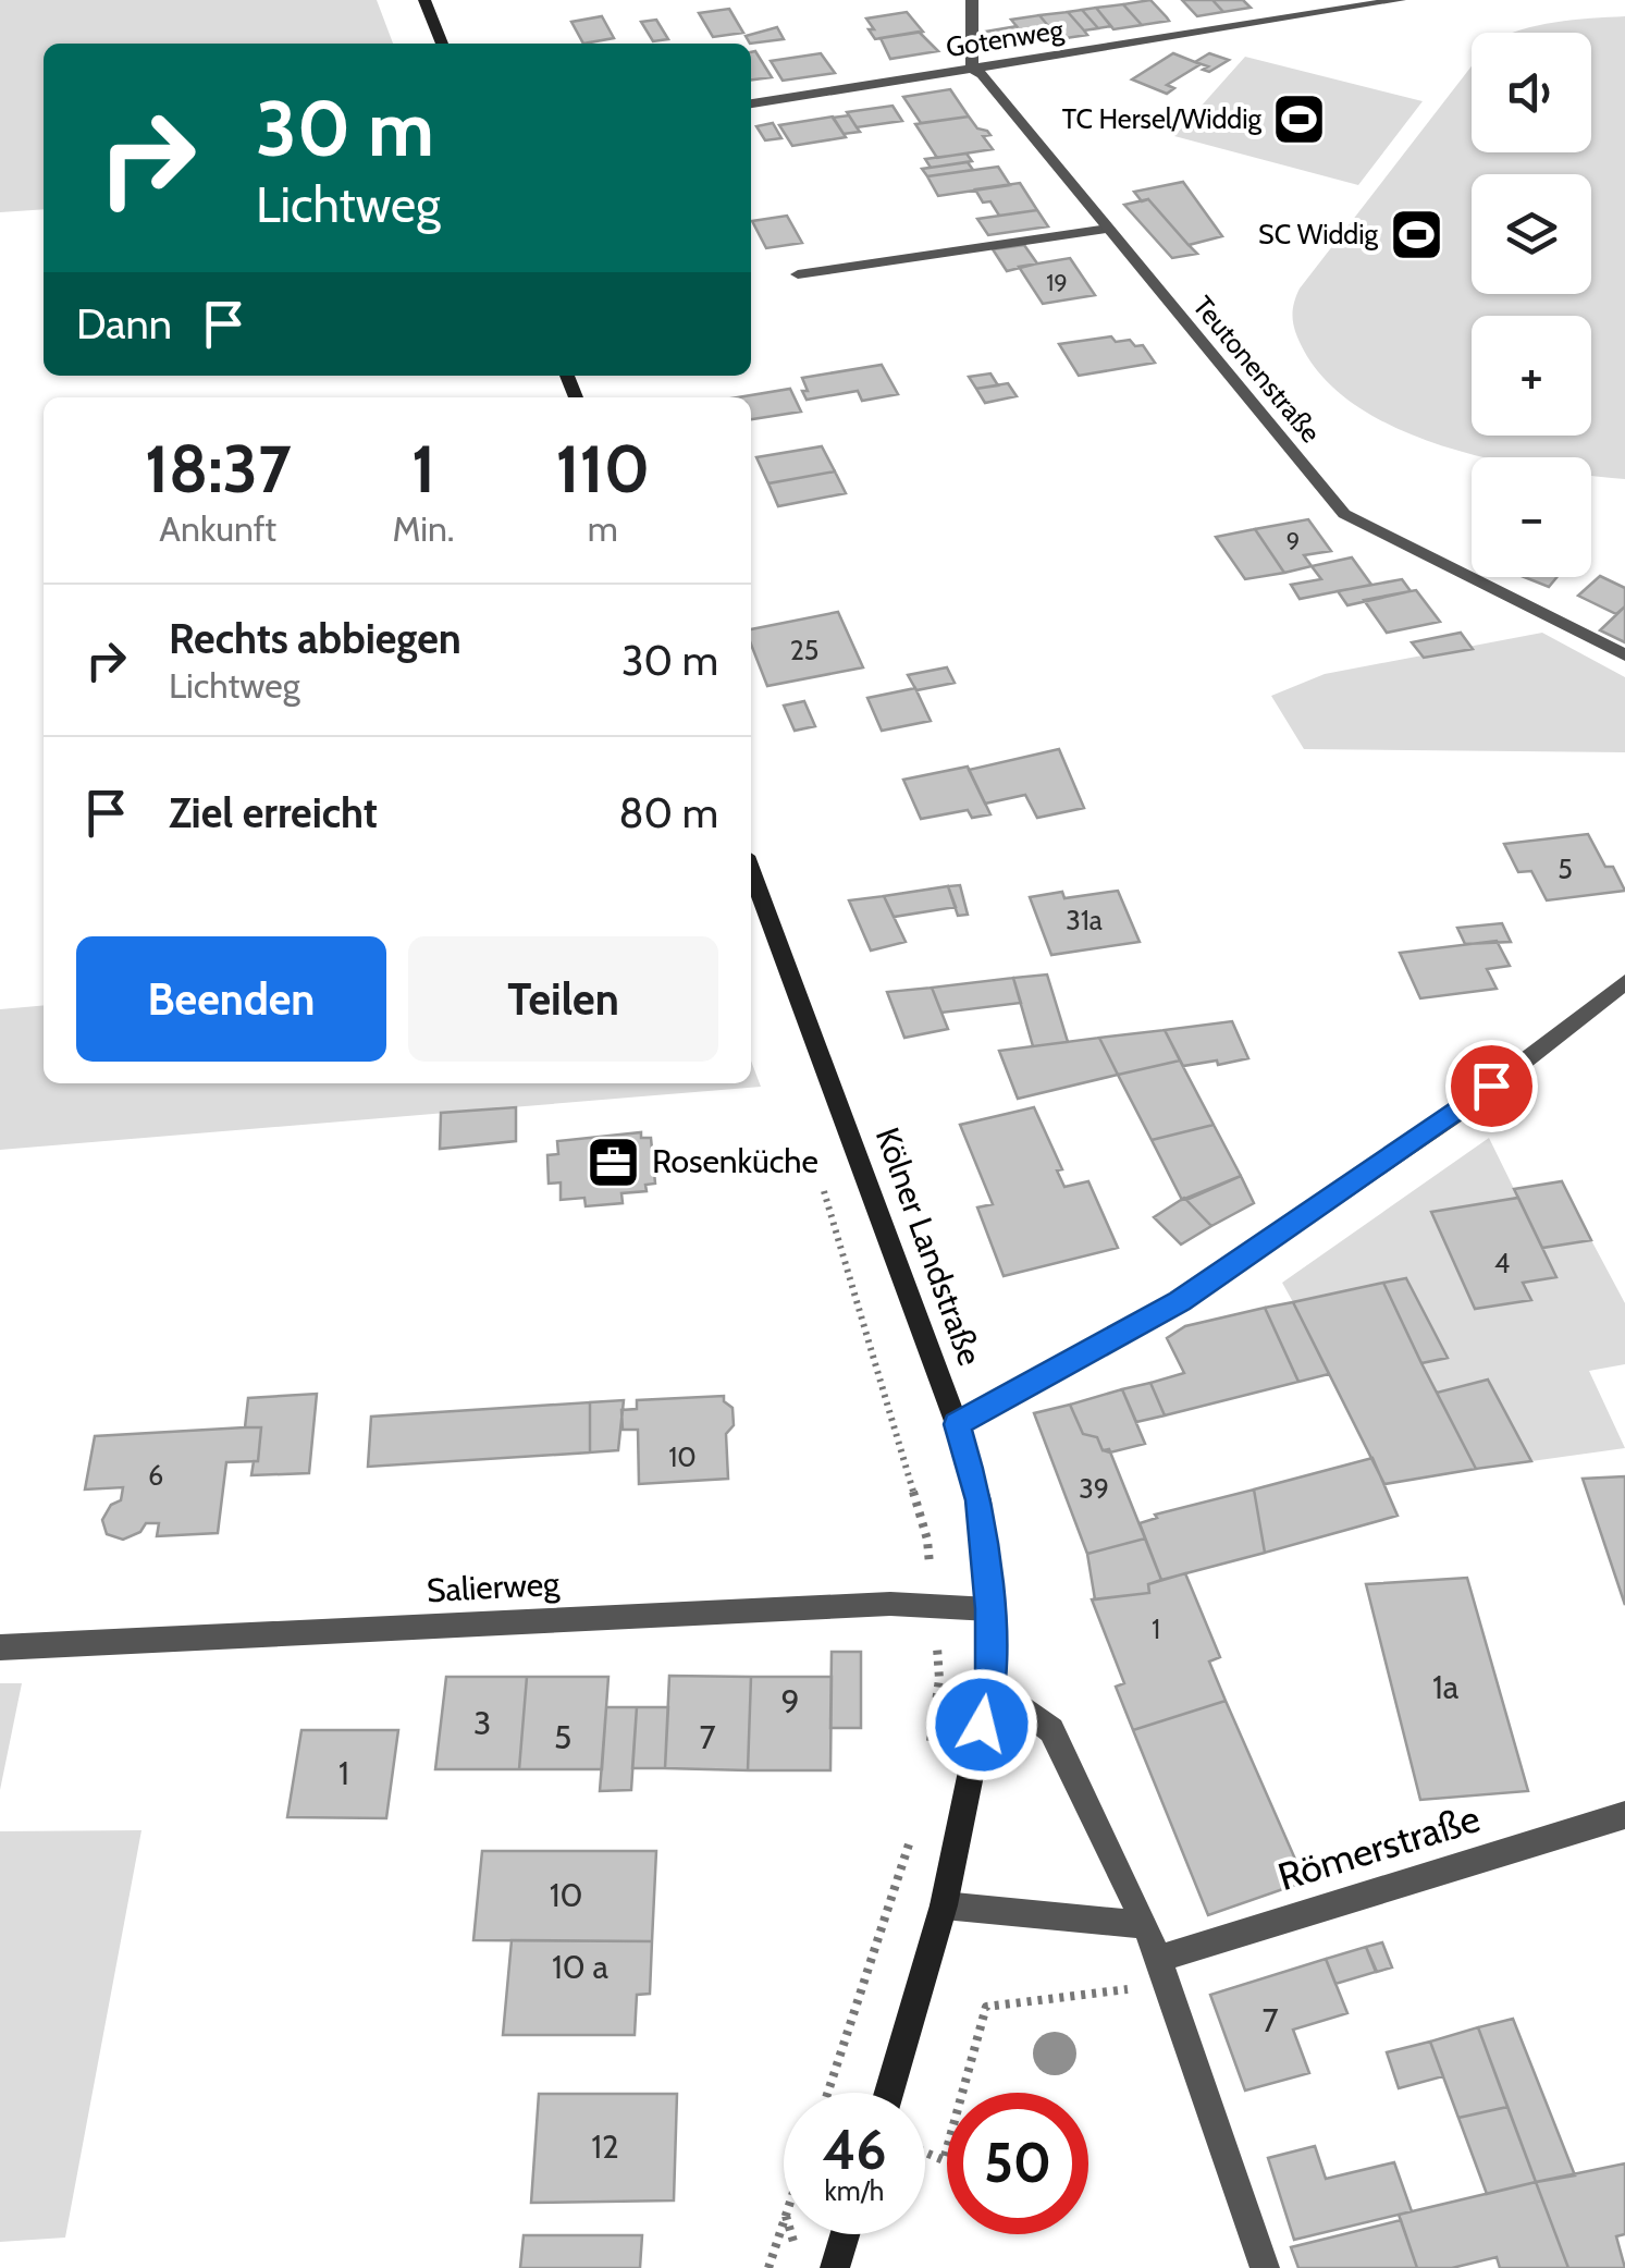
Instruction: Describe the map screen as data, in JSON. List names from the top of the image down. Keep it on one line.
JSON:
{"streets":{"main road":["Kölner Landstraße"],"street":["Gotenweg","Teutonenstraße","Salierweg","Römerstraße"]},"crossings":[["Gotenweg","Teutonenstraße"],["Kölner Landstraße","Salierweg"]],"places":{"sports":["TC Hersel/Widdig","SC Widdig"],"office":["Rosenküche"]},"house_numbers":["19","9","25","5","31a","4","10","6","39","1","1a","9","3","5","7","1","10","10 a","7","12"],"page":{"map_buttons":["+","−"],"turn":["30 m","Lichtweg"],"then":"Dann","eta":["18:37","Ankunft","1","Min.","110","m"],"list":[{"name":"Rechts abbiegen","note":"Lichtweg","value":"30 m"},{"name":"Ziel erreicht","value":"80 m"}],"buttons":["Beenden","Teilen"],"speed":"46 km/h","limit":"50"}}
